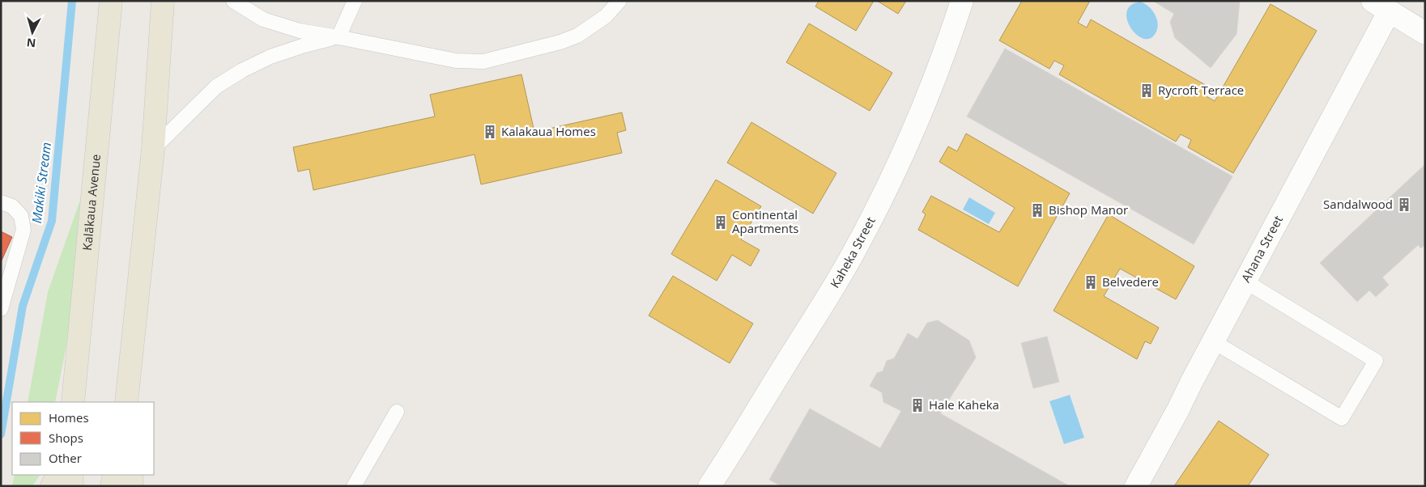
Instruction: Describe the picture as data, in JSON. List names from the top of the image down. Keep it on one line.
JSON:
{"streets":{"main road":["Kalākaua Avenue"],"street":["Ahana Street","Kaheka Street"]},"water":["Makiki Stream"],"places":{"building":["Rycroft Terrace","Kalakaua Homes","Sandalwood","Bishop Manor","Continental Apartments","Belvedere","Hale Kaheka"]},"legend":["Homes","Shops","Other"],"north":"bottom"}
